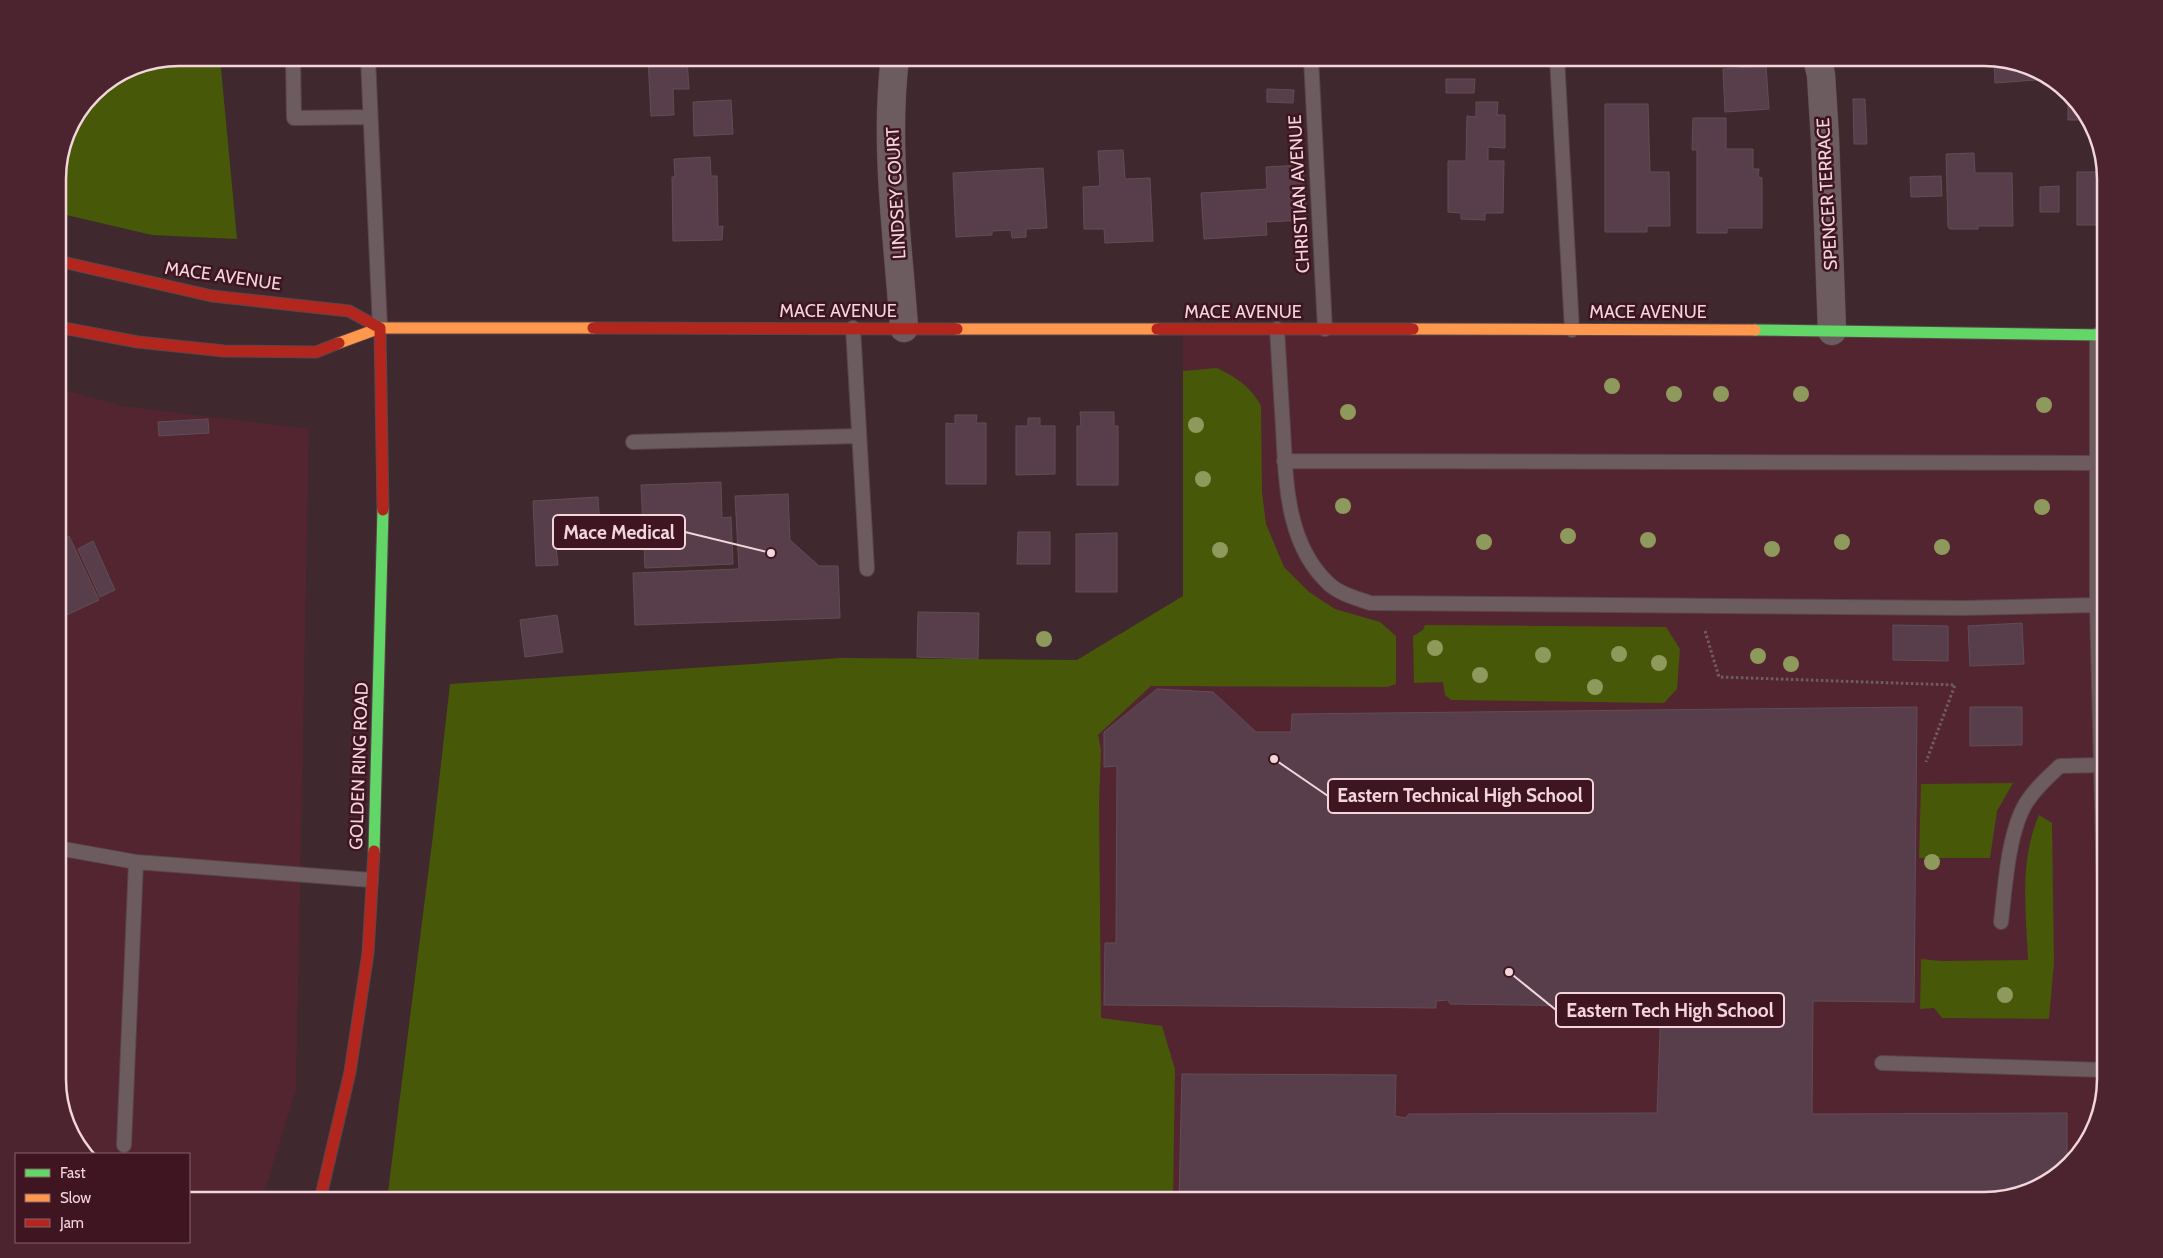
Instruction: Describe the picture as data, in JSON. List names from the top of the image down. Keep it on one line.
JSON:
{"streets":{"main road":["MACE AVENUE","GOLDEN RING ROAD"],"street":["LINDSEY COURT","SPENCER TERRACE"],"lane":["CHRISTIAN AVENUE"]},"crossings":[["LINDSEY COURT","MACE AVENUE"],["CHRISTIAN AVENUE","MACE AVENUE"],["SPENCER TERRACE","MACE AVENUE"],["MACE AVENUE","GOLDEN RING ROAD"]],"places":["Mace Medical","Eastern Technical High School","Eastern Tech High School"],"legend":["Fast","Slow","Jam"]}
